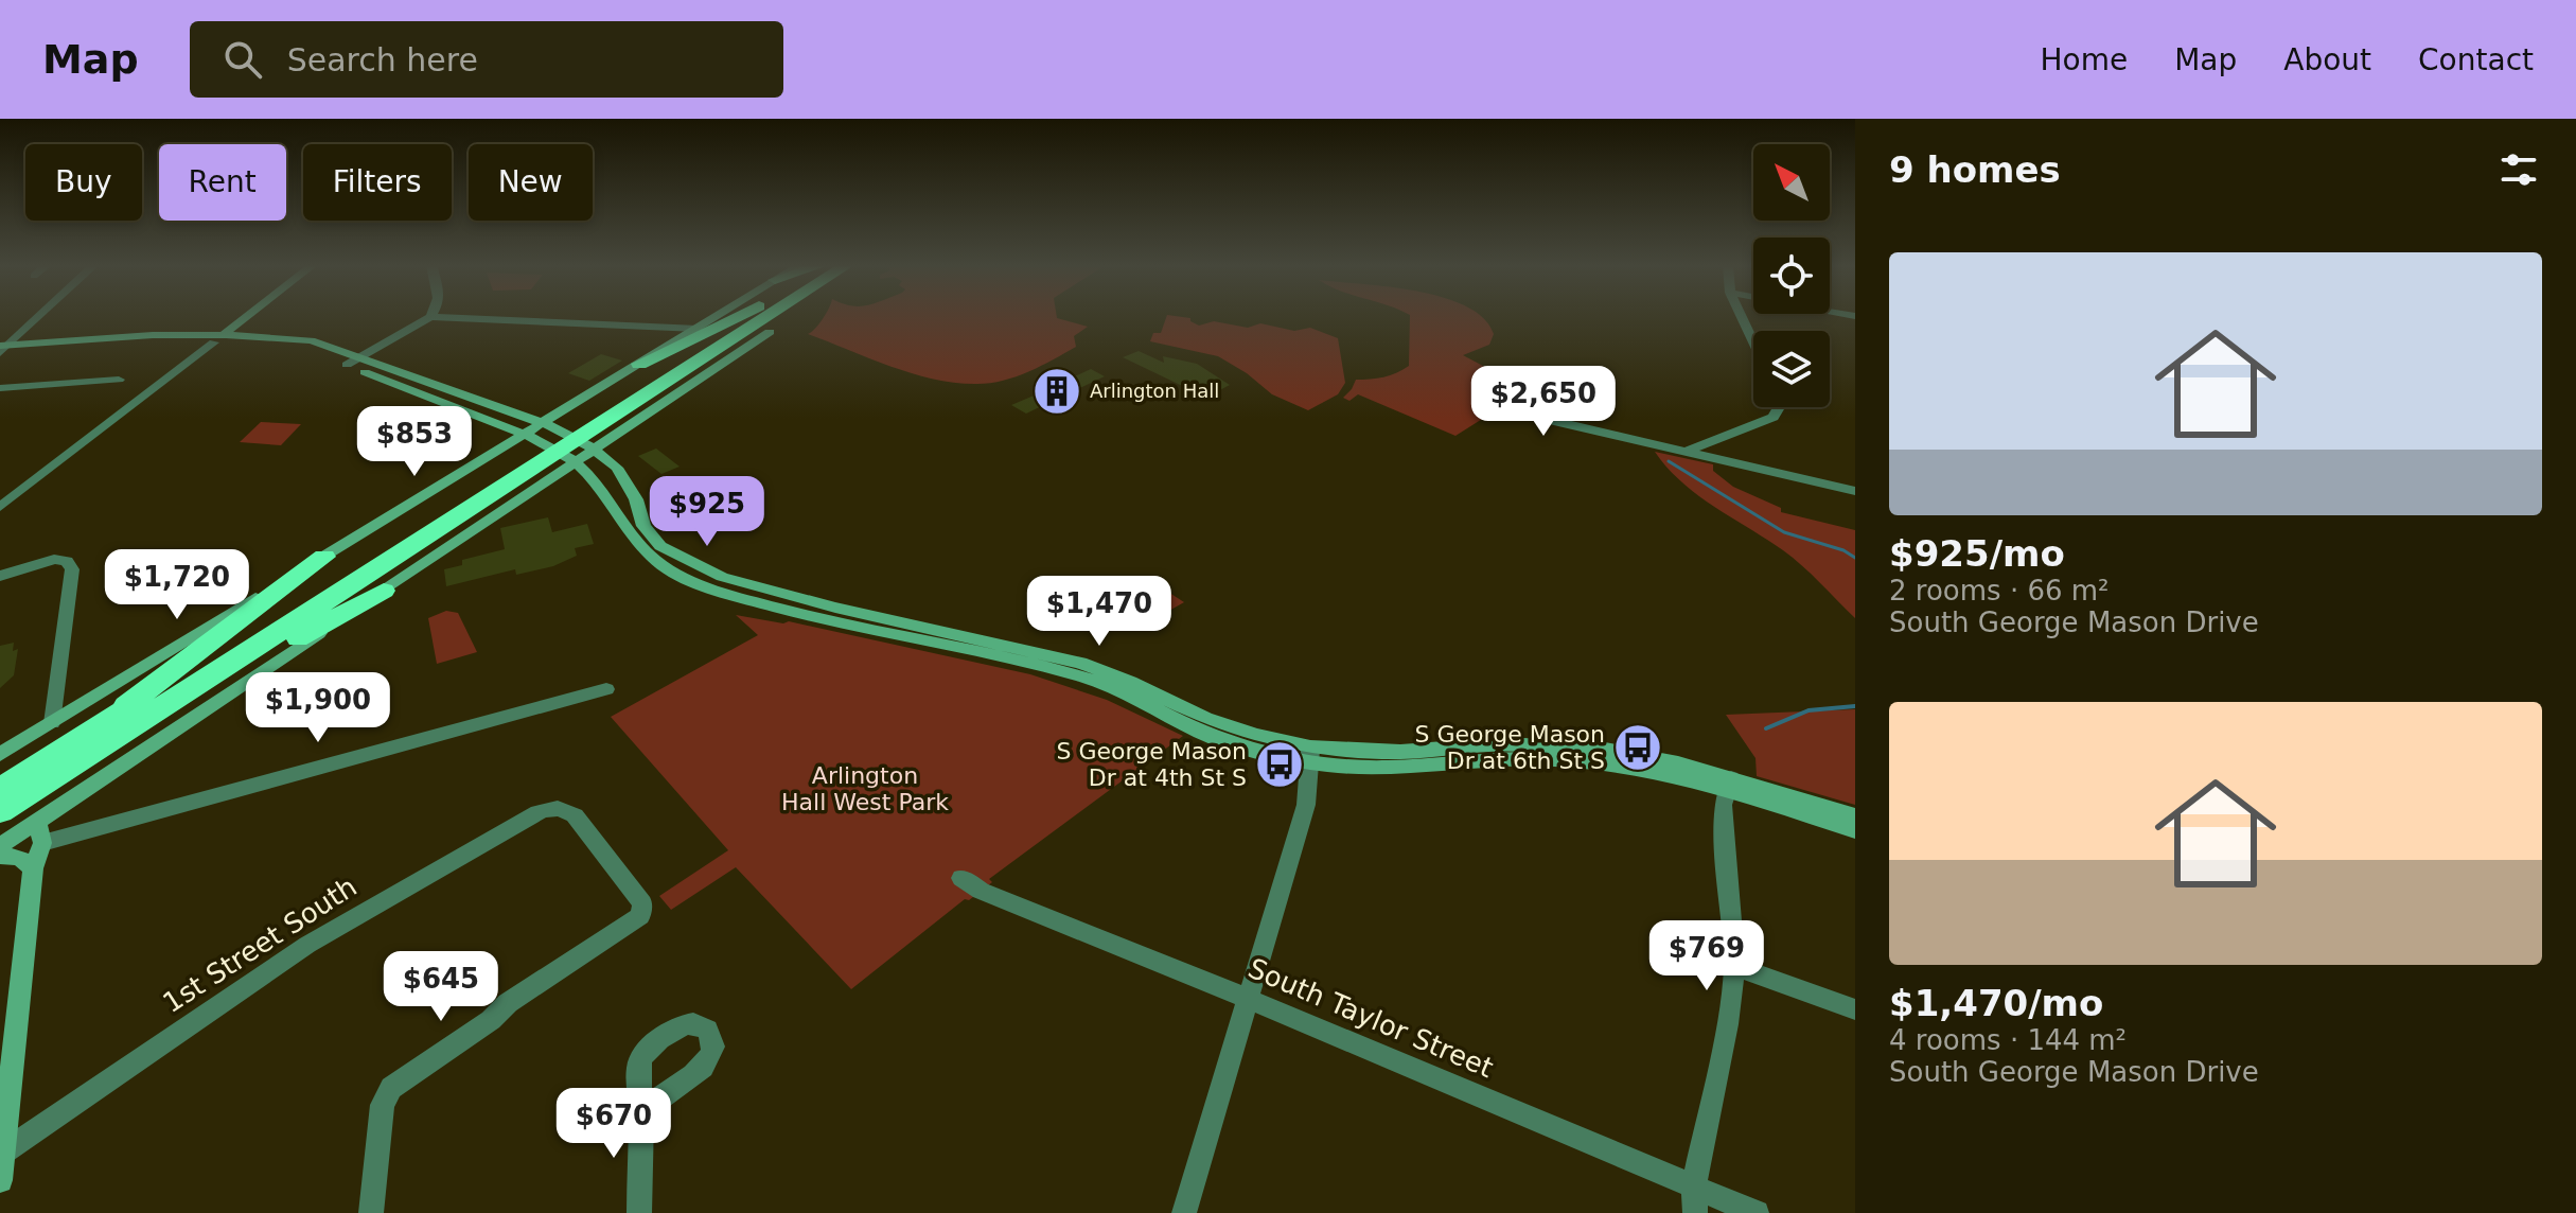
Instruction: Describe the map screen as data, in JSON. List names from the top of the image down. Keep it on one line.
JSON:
{"streets":{"street":["1st Street South","South Taylor Street"]},"parks":["Arlington Hall West Park"],"places":{"building":["Arlington Hall"],"bus stop":["S George Mason Dr at 6th St S","S George Mason Dr at 4th St S"]},"north":"top left","page":{"header":"Map","search":"Search here","nav":["Home","Map","About","Contact"],"heading":"9 homes","chip":["Buy","Rent","Filters","New"],"list":[{"name":"$925/mo","note":"2 rooms · 66 m² · South George Mason Drive"},{"name":"$1,470/mo","note":"4 rooms · 144 m² · South George Mason Drive"}],"price":["$2,650","$853","$925","$1,720","$1,470","$1,900","$769","$645","$670"]}}
